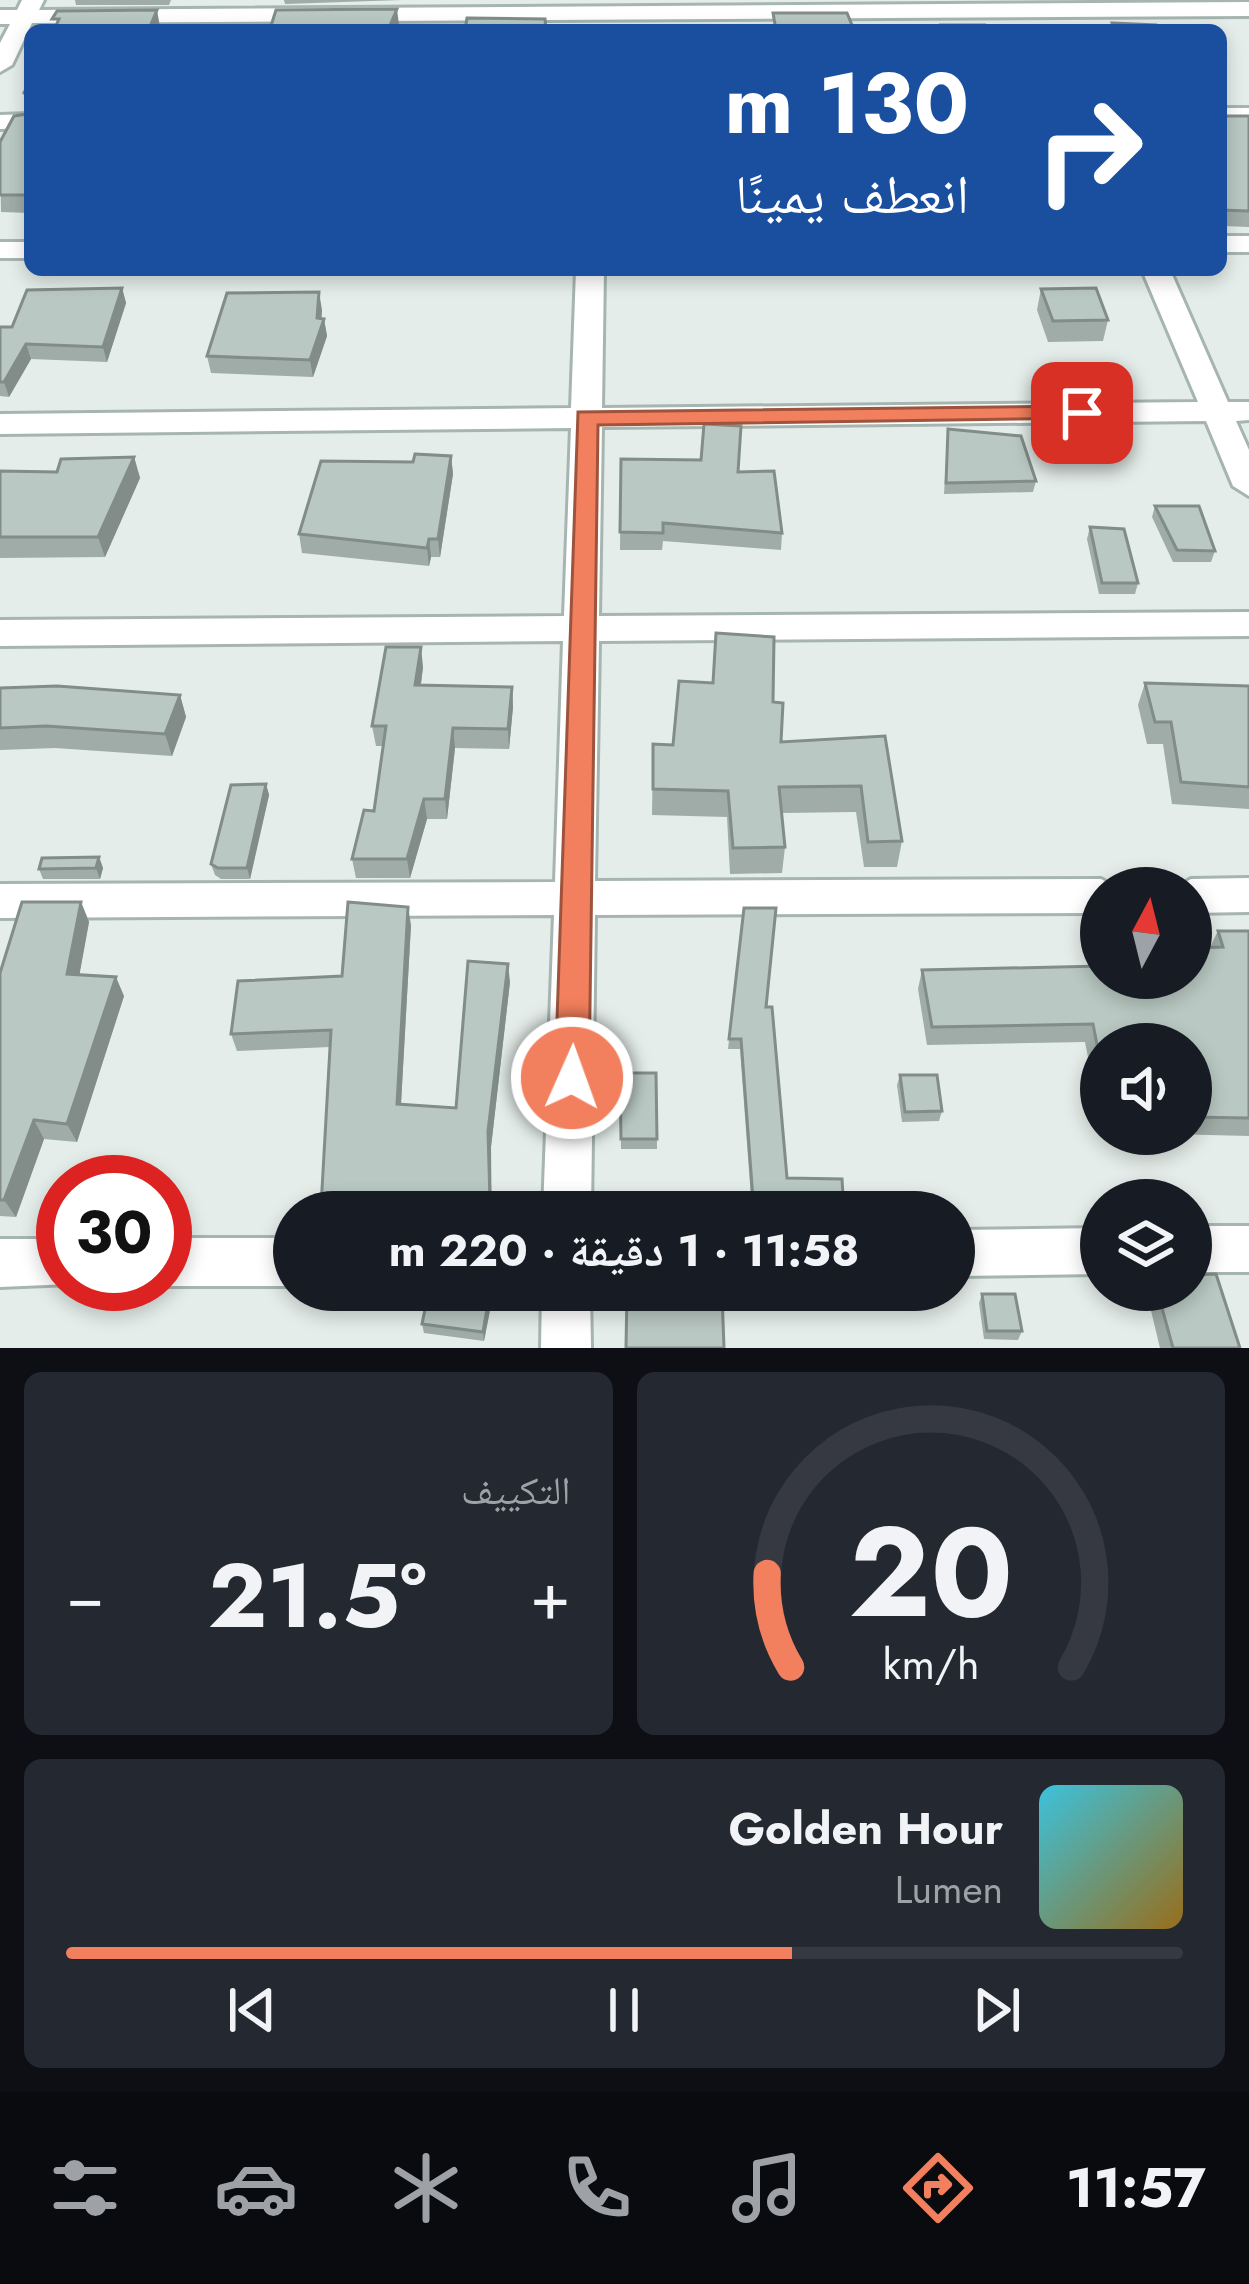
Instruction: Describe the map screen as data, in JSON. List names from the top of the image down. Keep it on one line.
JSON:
{"north":"top","page":{"turn":["130 m","انعطف يمينًا"],"limit":"30","trip":"11:58 · 1 دقيقة · 220 m","tile":"التكييف","heat":["−","21.5°","+"],"song":["Golden Hour","Lumen"],"tabs":"11:57","gauge":["20","km/h"]}}
